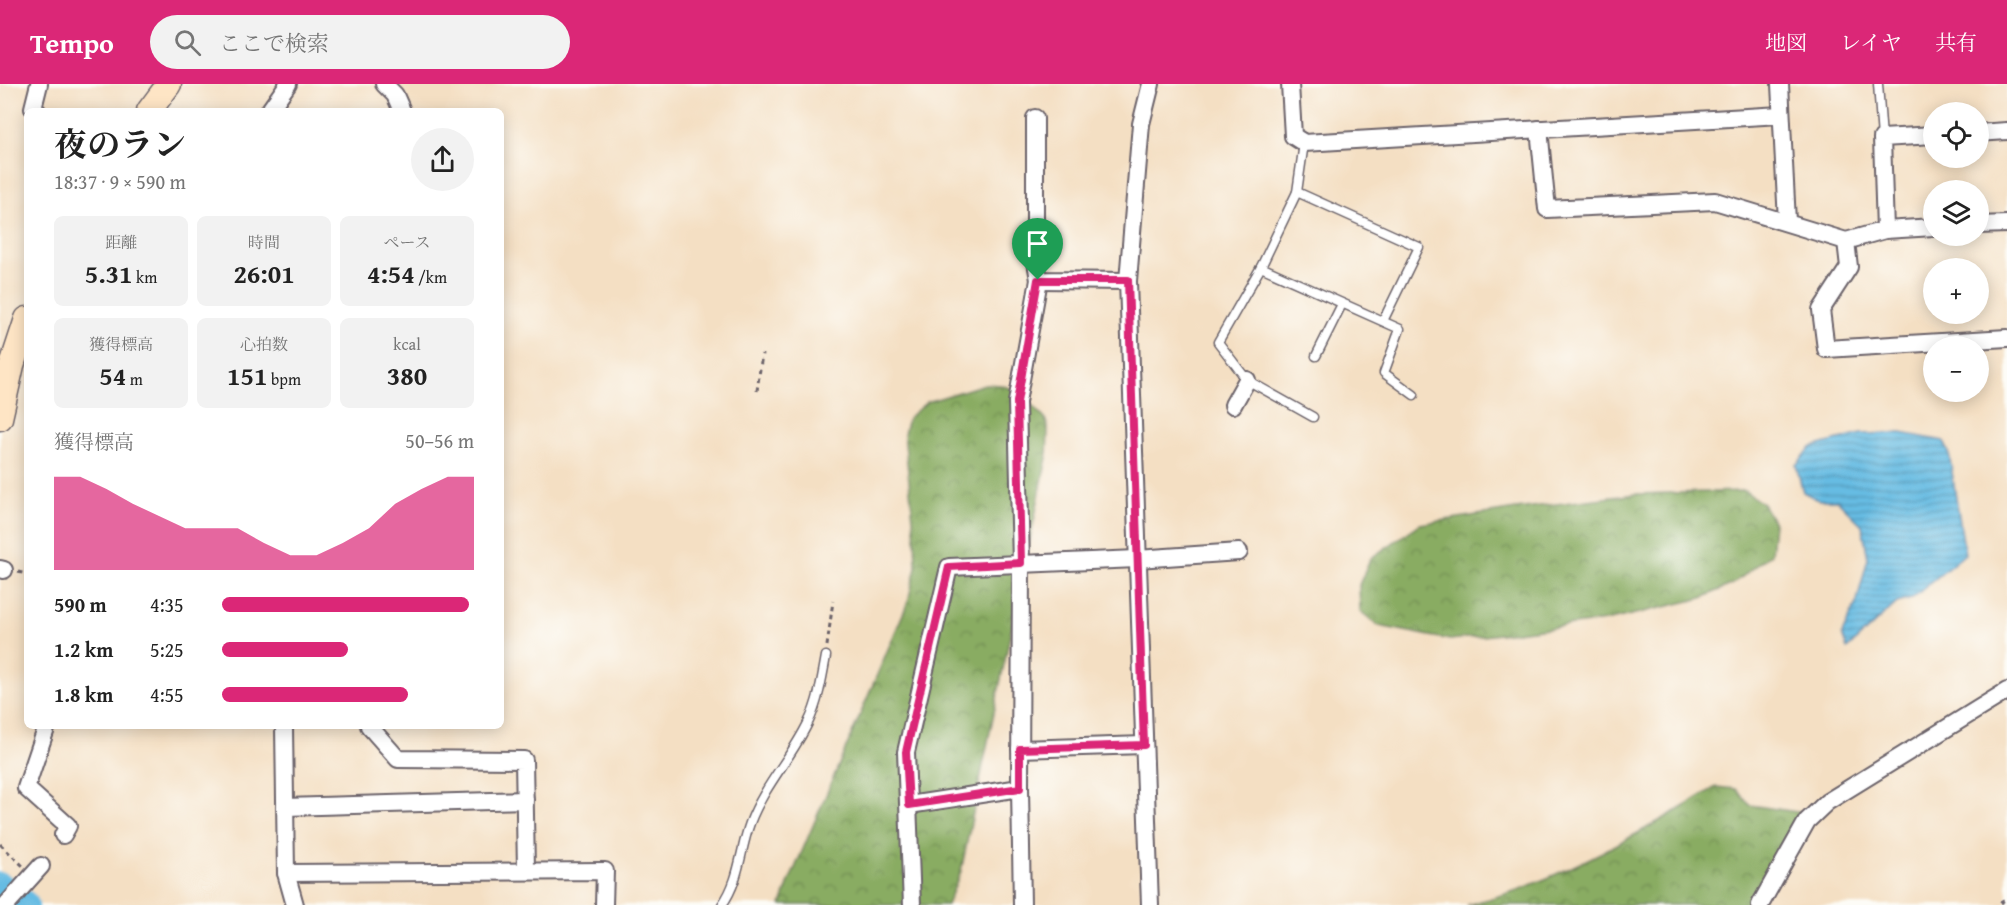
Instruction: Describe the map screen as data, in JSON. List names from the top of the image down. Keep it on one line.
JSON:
{"page":{"header":"Tempo","search":"ここで検索","nav":["地図","レイヤ","共有"],"map_buttons":["+","−"],"heading":["夜のラン","18:37 · 9 × 590 m"],"stats":[["距離","5.31 km"],["時間","26:01"],["ペース","4:54 /km"],["獲得標高","54 m"],["心拍数","151 bpm"],["kcal","380"]],"chart":["獲得標高","50–56 m"],"list":[{"name":"590 m","note":"4:35"},{"name":"1.2 km","note":"5:25"},{"name":"1.8 km","note":"4:55"}]}}
